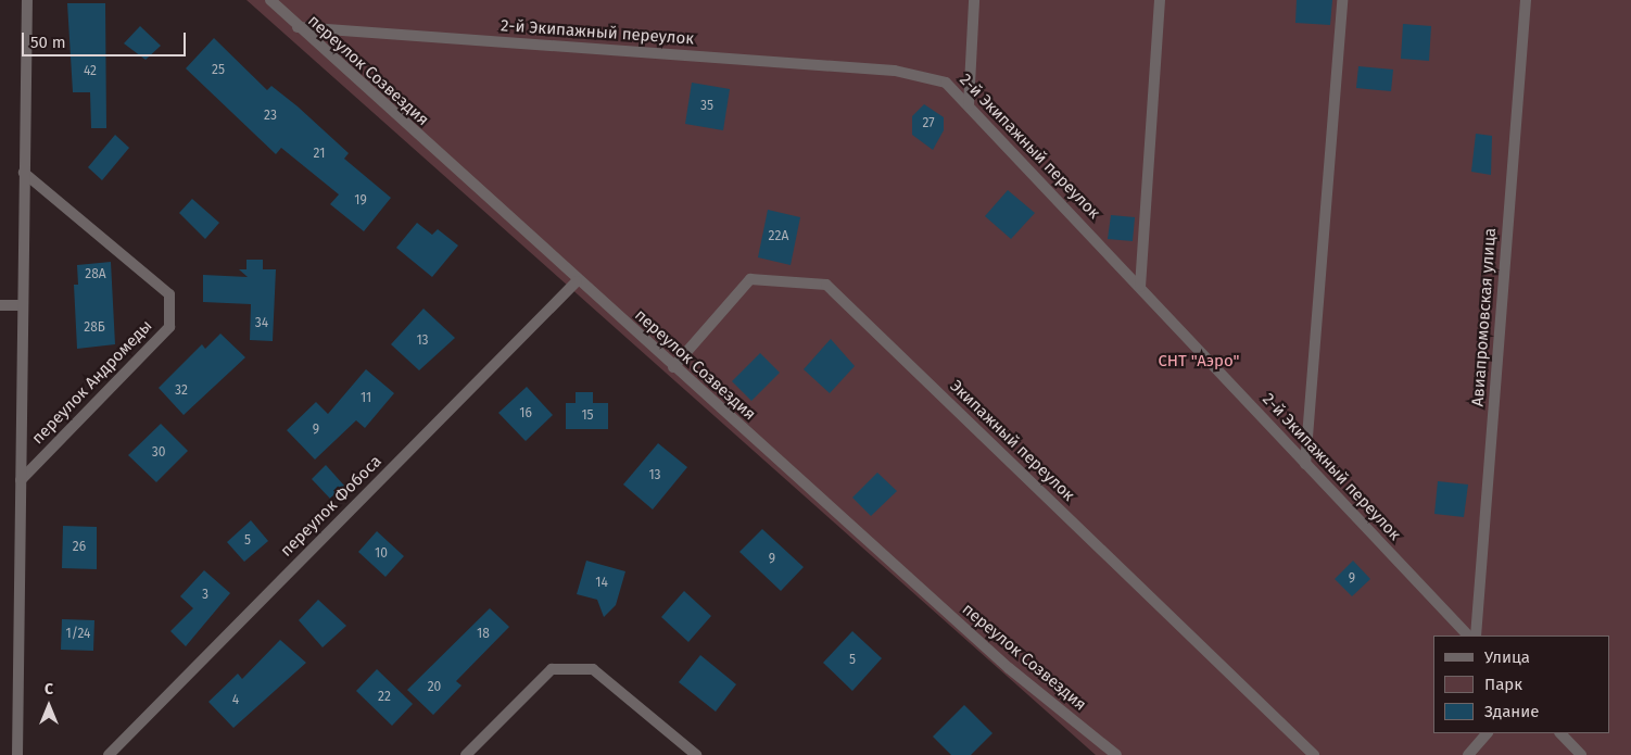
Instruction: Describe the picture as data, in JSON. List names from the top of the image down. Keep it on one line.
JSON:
{"streets":{"street":["2-й Экипажный переулок","переулок Созвездия","Авиапромовская улица","переулок Андромеды","Экипажный переулок","переулок Фобоса"]},"crossings":[["2-й Экипажный переулок","переулок Созвездия"],["переулок Созвездия","Экипажный переулок"],["переулок Созвездия","переулок Фобоса"]],"parks":["СНТ \"Аэро\""],"house_numbers":["25","42","35","23","27","21","19","22А","28А","34","28Б","13","32","11","16","15","9","30","13","5","26","10","9","9","14","3","1/24","18","5","20","22","4"],"legend":["Улица","Парк","Здание"],"scale_bar":"50 m","north":"top"}
